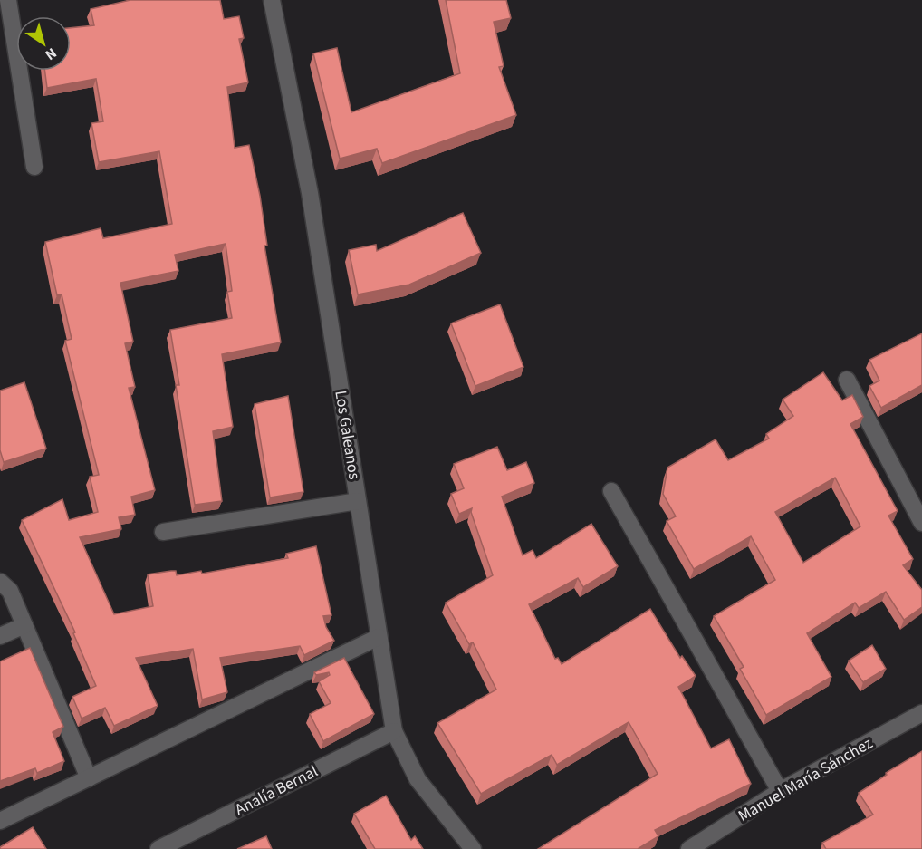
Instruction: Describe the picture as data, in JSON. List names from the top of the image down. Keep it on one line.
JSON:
{"streets":{"street":["Los Galeanos","Manuel María Sánchez","Analía Bernal"]},"crossings":[["Los Galeanos","Analía Bernal"]],"north":"bottom right"}
